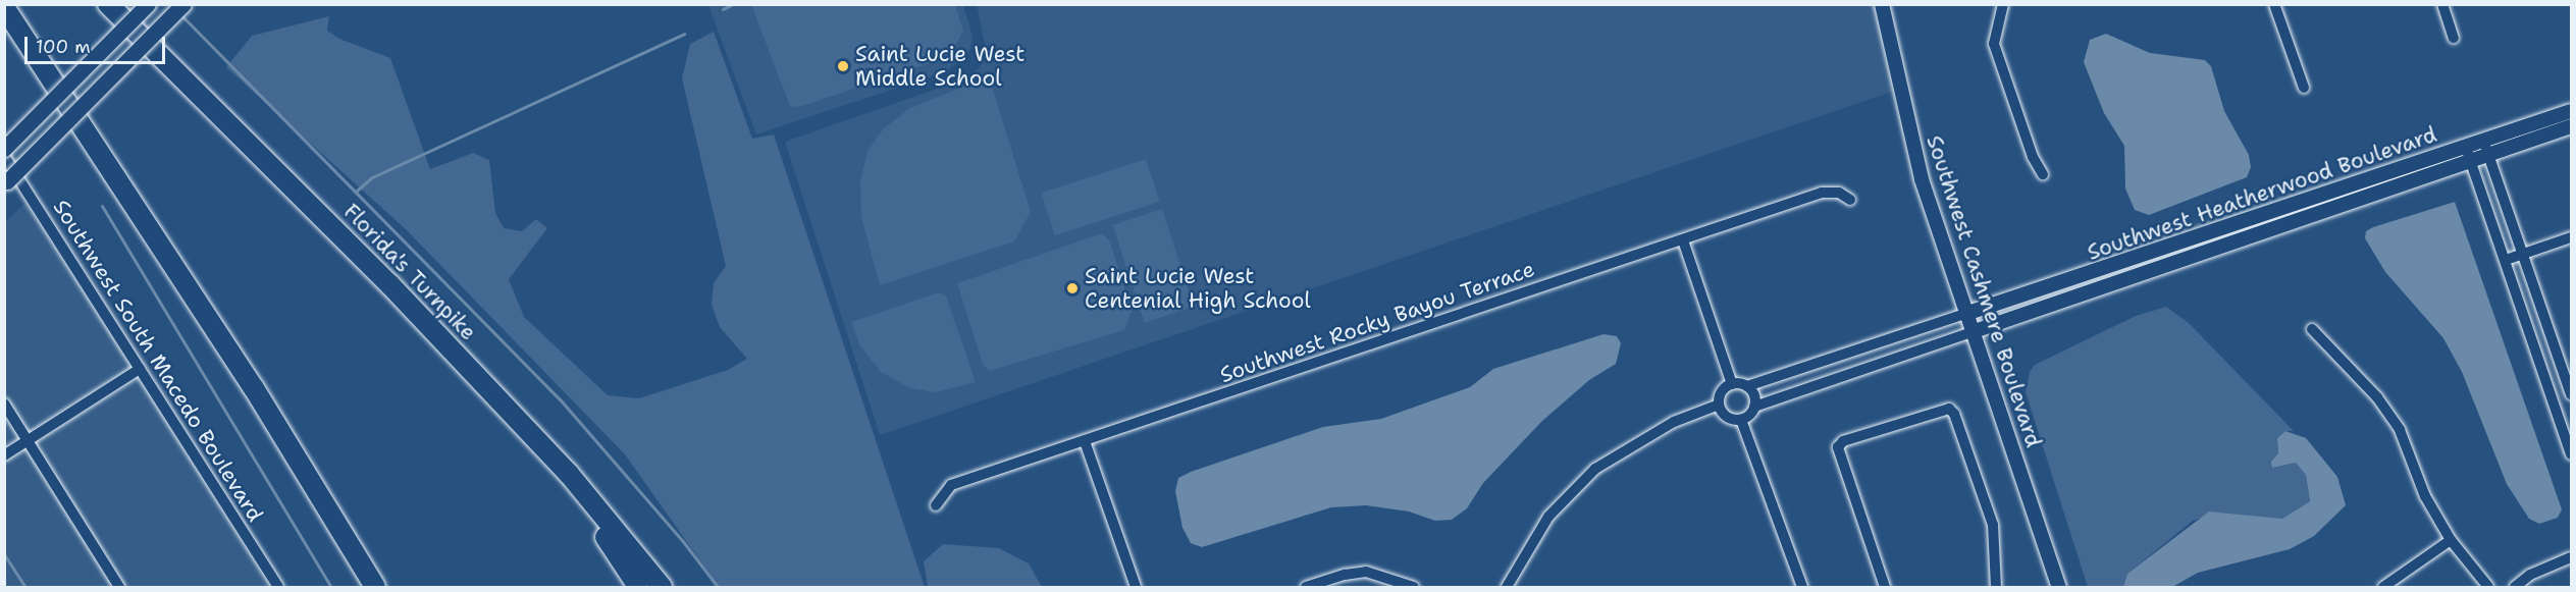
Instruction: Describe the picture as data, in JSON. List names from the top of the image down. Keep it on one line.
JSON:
{"streets":{"highway":["Florida's Turnpike"],"street":["Southwest Heatherwood Boulevard","Southwest Cashmere Boulevard","Southwest Rocky Bayou Terrace","Southwest South Macedo Boulevard"]},"crossings":[["Southwest Heatherwood Boulevard","Southwest Cashmere Boulevard"]],"places":["Saint Lucie West Middle School","Saint Lucie West Centenial High School"],"scale_bar":"100 m"}
